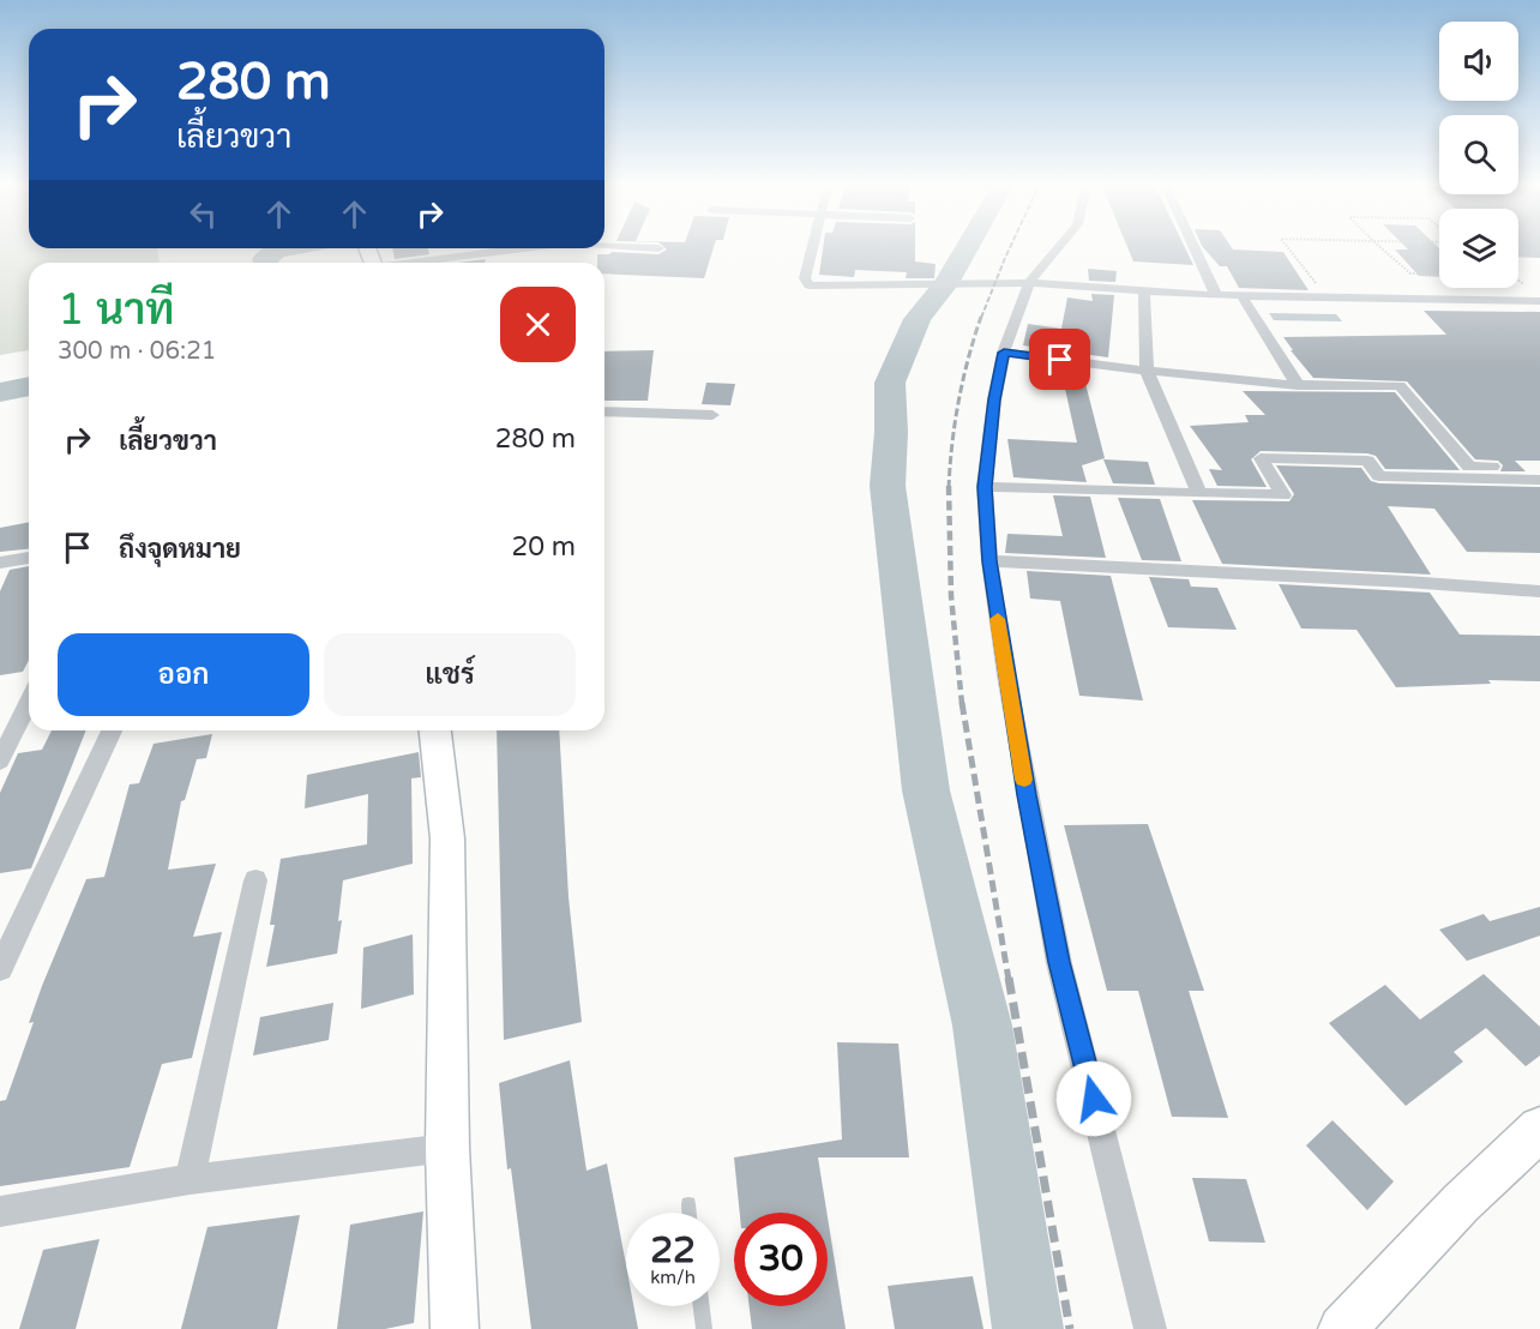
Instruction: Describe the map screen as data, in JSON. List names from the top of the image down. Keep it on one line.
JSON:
{"page":{"turn":["280 m","เลี้ยวขวา"],"heading":["1 นาที","300 m · 06:21"],"list":[{"name":"เลี้ยวขวา","value":"280 m"},{"name":"ถึงจุดหมาย","value":"20 m"}],"buttons":["ออก","แชร์"],"speed":"22 km/h","limit":"30"}}
